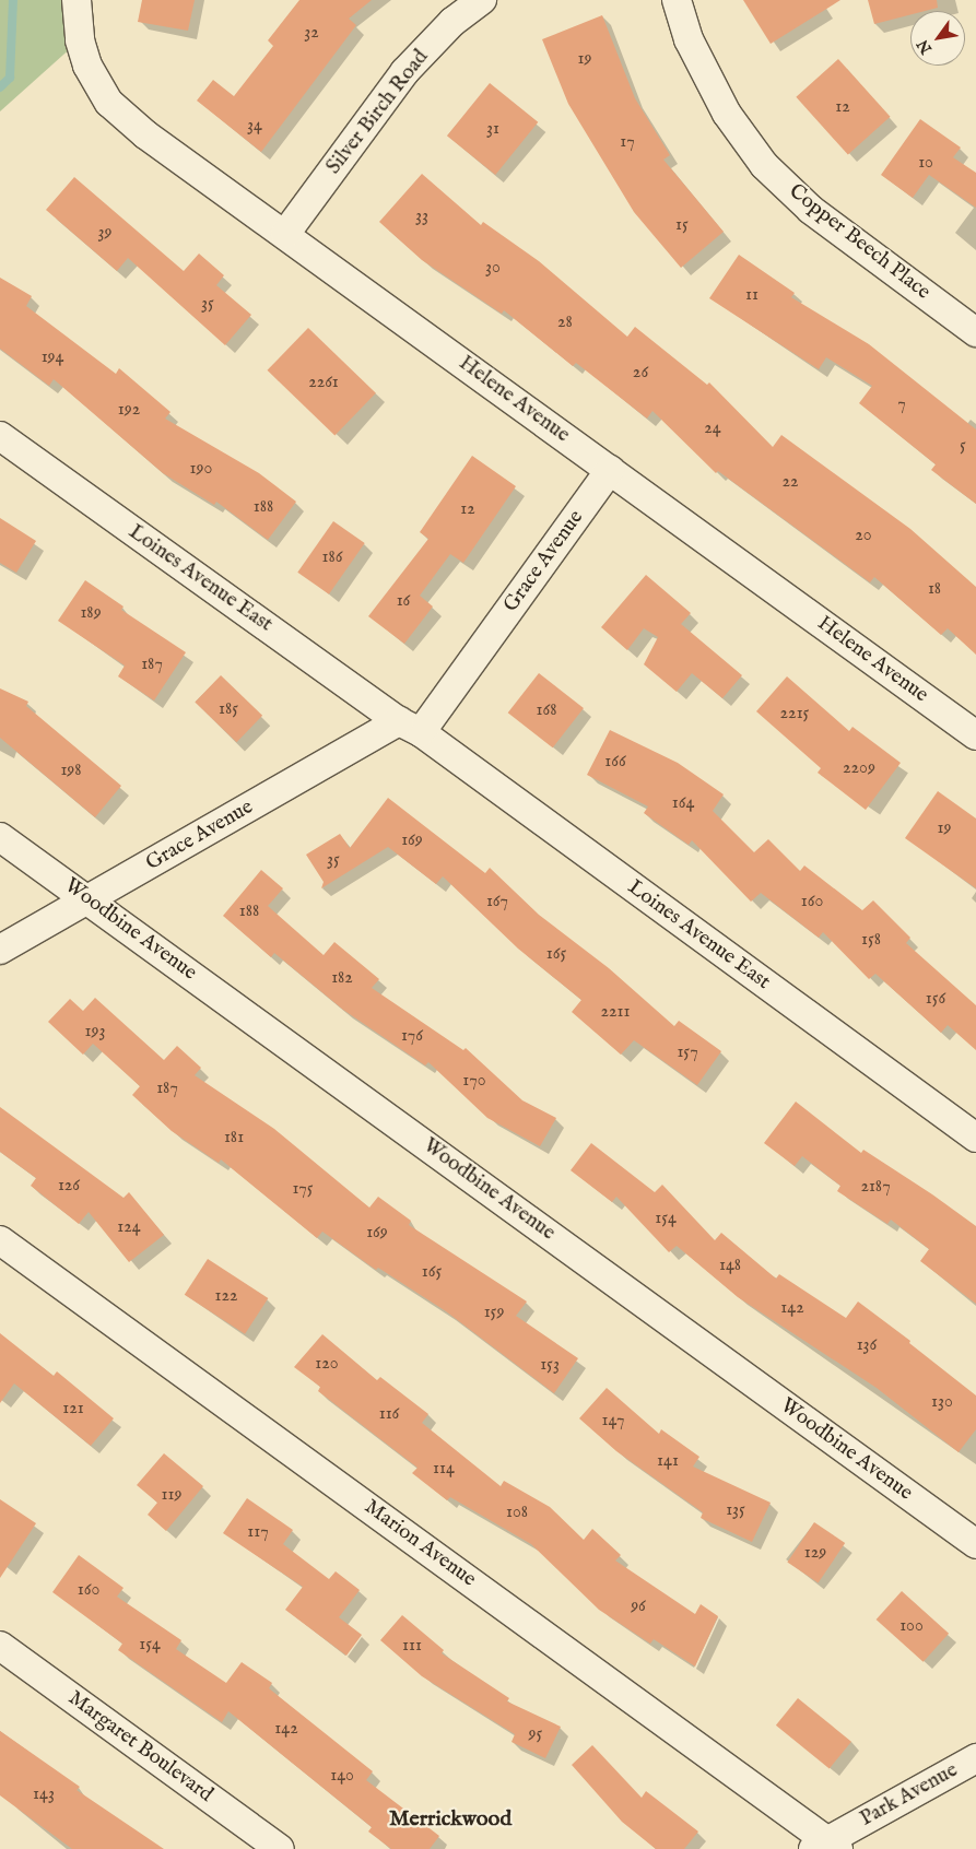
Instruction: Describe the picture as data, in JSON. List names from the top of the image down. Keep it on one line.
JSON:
{"streets":{"street":["Silver Birch Road","Copper Beech Place","Helene Avenue","Grace Avenue","Loines Avenue East","Woodbine Avenue","Marion Avenue","Margaret Boulevard","Park Avenue"]},"crossings":[["Silver Birch Road","Helene Avenue"],["Helene Avenue","Grace Avenue"],["Grace Avenue","Loines Avenue East"],["Grace Avenue","Woodbine Avenue"],["Marion Avenue","Park Avenue"]],"districts":["Merrickwood"],"house_numbers":["32","19","12","34","31","17","10","33","15","39","30","11","35","28","194","26","2261","7","192","24","5","190","22","188","12","20","186","18","16","189","187","185","168","2215","166","2209","198","164","19","169","35","167","160","188","158","165","182","156","2211","193","176","157","170","187","181","126","2187","175","154","124","169","148","165","122","142","159","136","120","153","130","121","116","147","141","114","119","135","108","117","129","160","96","100","154","111","142","95","140","143"],"north":"bottom left"}
